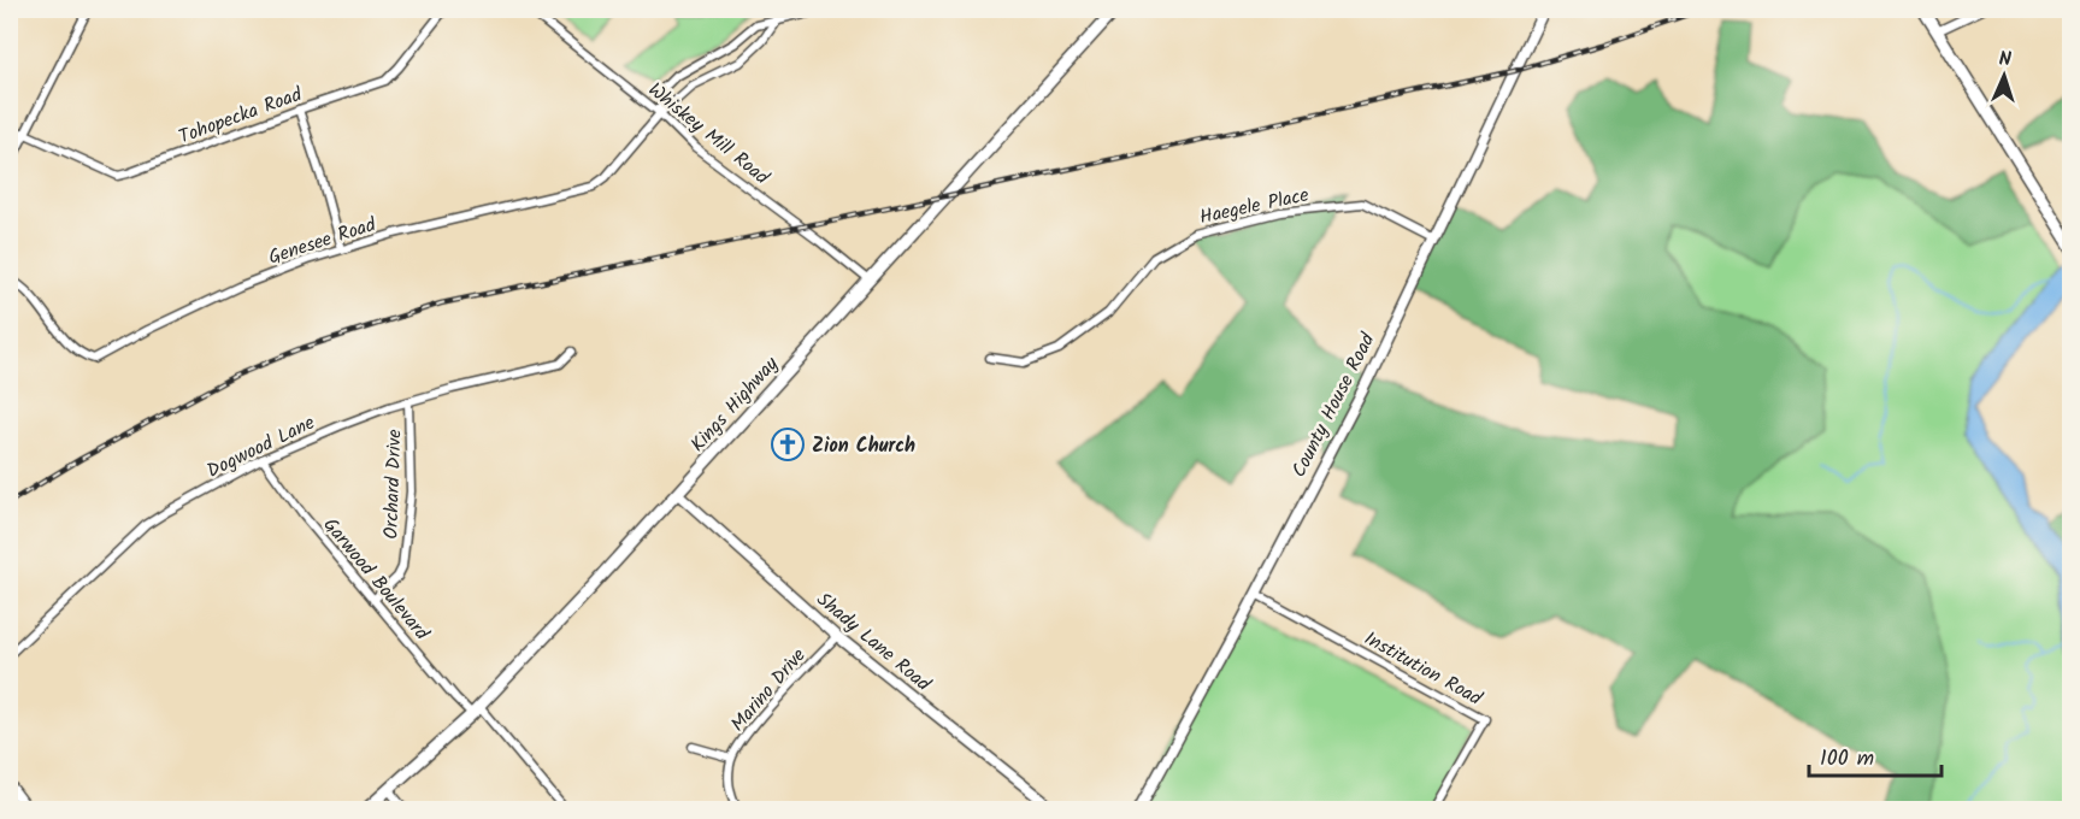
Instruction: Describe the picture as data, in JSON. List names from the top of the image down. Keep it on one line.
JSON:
{"streets":{"main road":["Kings Highway"],"street":["Tohopecka Road","Whiskey Mill Road","Haegele Place","Genesee Road","County House Road","Dogwood Lane","Orchard Drive","Garwood Boulevard","Shady Lane Road","Institution Road","Marino Drive"]},"crossings":[["Whiskey Mill Road","Genesee Road"],["Whiskey Mill Road","Kings Highway"],["Haegele Place","County House Road"],["Kings Highway","Garwood Boulevard"],["Kings Highway","Shady Lane Road"],["County House Road","Institution Road"],["Dogwood Lane","Orchard Drive"],["Dogwood Lane","Garwood Boulevard"],["Orchard Drive","Garwood Boulevard"],["Shady Lane Road","Marino Drive"]],"places":{"church":["Zion Church"]},"scale_bar":"100 m","north":"top"}
